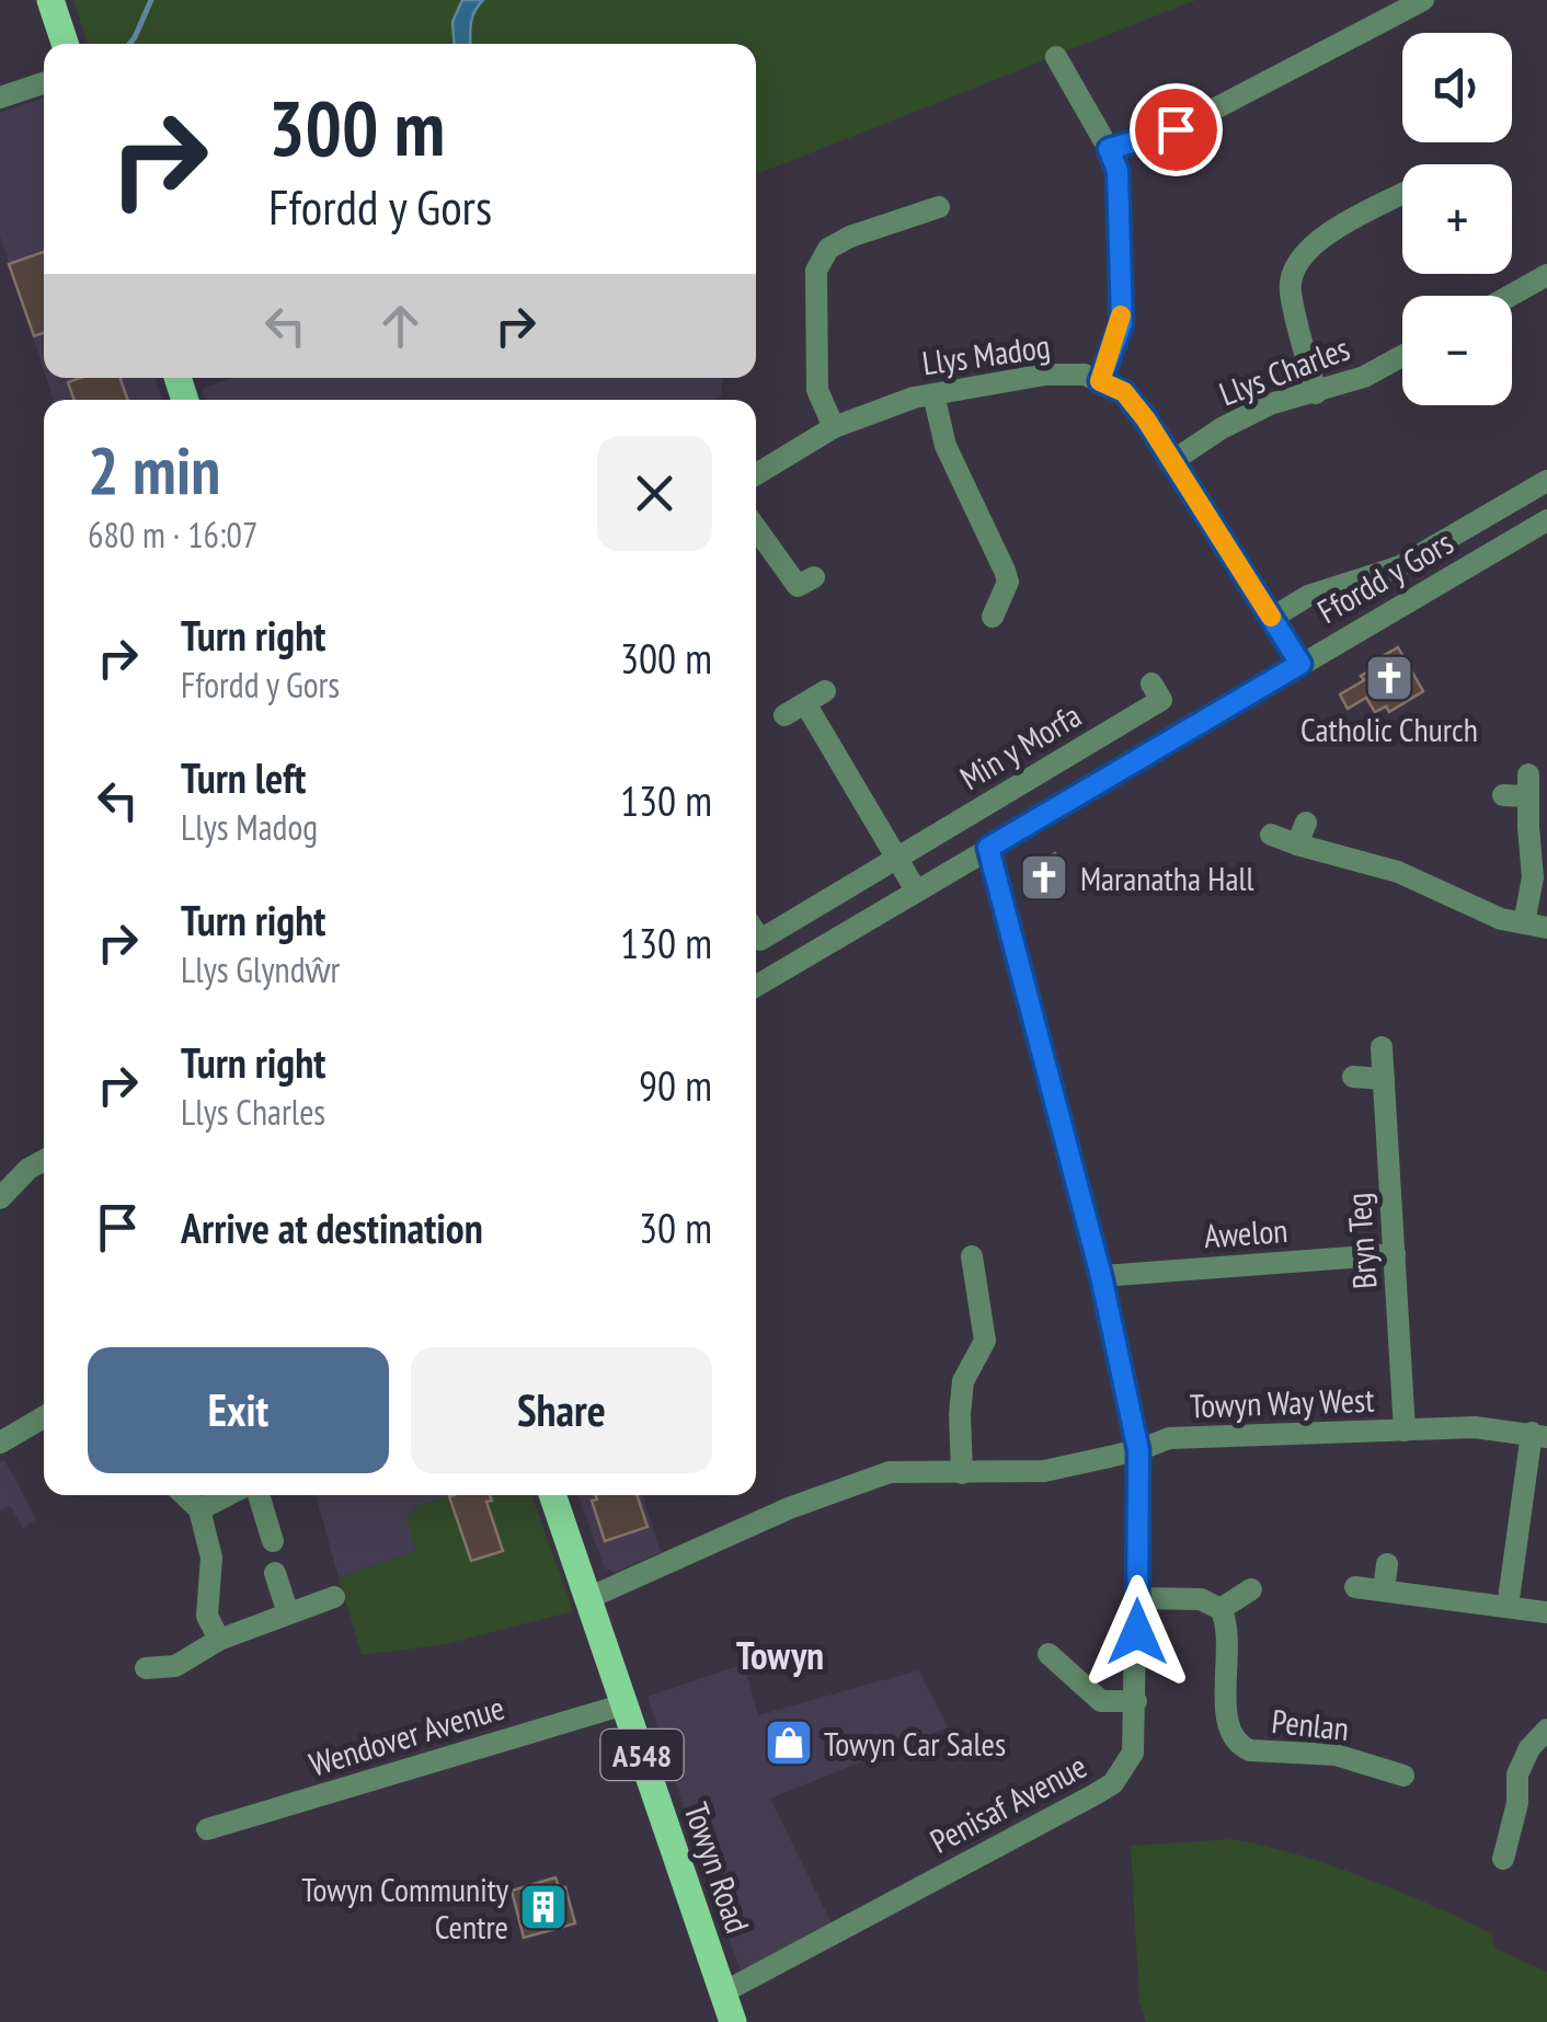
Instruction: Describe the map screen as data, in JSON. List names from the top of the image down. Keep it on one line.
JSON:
{"streets":{"main road":["A548","Towyn Road"],"street":["Llys Madog","Llys Charles","Ffordd y Gors","Min y Morfa","Awelon","Bryn Teg","Towyn Way West","Penlan","Wendover Avenue","Penisaf Avenue"]},"crossings":[["Ffordd y Gors","Penisaf Avenue"],["Awelon","Bryn Teg"],["Awelon","Penisaf Avenue"],["Bryn Teg","Towyn Way West"],["Towyn Way West","Penisaf Avenue"],["Towyn Way West","Towyn Road"],["Wendover Avenue","Towyn Road"],["Penisaf Avenue","Towyn Road"]],"districts":["Towyn"],"places":{"church":["Catholic Church","Maranatha Hall"],"shop":["Towyn Car Sales"],"building":["Towyn Community Centre"]},"page":{"map_buttons":["+","−"],"turn":["300 m","Ffordd y Gors"],"heading":["2 min","680 m · 16:07"],"list":[{"name":"Turn right","note":"Ffordd y Gors","value":"300 m"},{"name":"Turn left","note":"Llys Madog","value":"130 m"},{"name":"Turn right","note":"Llys Glyndŵr","value":"130 m"},{"name":"Turn right","note":"Llys Charles","value":"90 m"},{"name":"Arrive at destination","value":"30 m"}],"buttons":["Exit","Share"]}}
